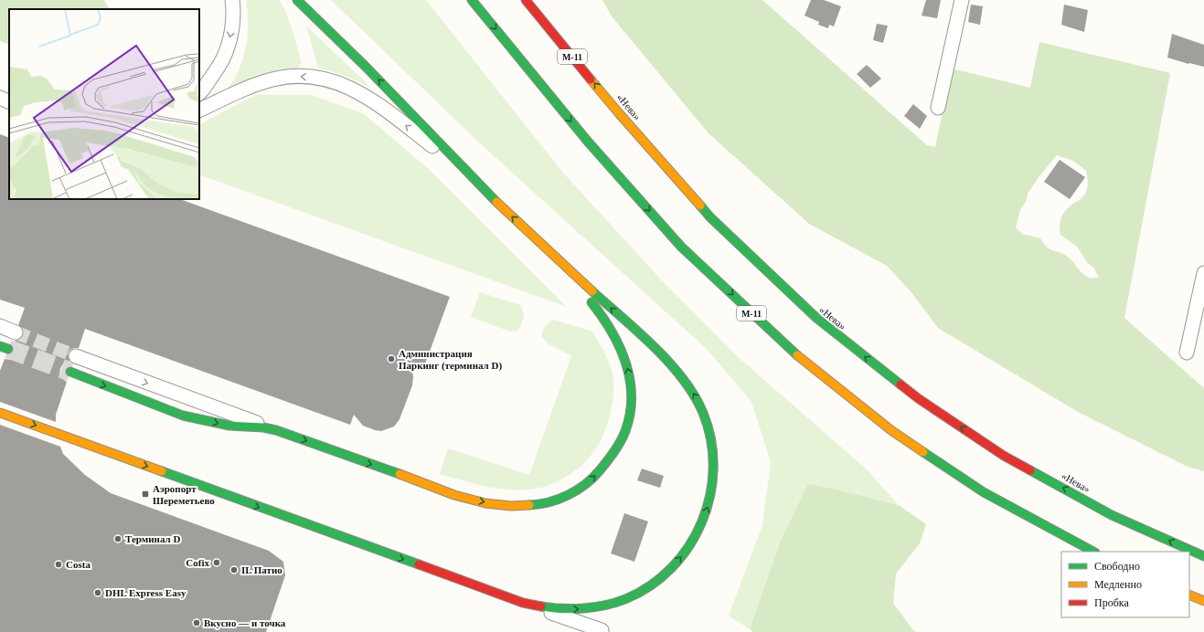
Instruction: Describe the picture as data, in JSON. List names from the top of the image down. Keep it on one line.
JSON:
{"streets":{"main road":["М-11","«Нева»"]},"places":{"other":["Администрация Паркинг (терминал D)","Терминал D","Cofix","Costa","IL Патио","DHL Express Easy","Вкусно — и точка"],"transit":["Аэропорт Шереметьево"]},"legend":["Свободно","Медленно","Пробка"]}
